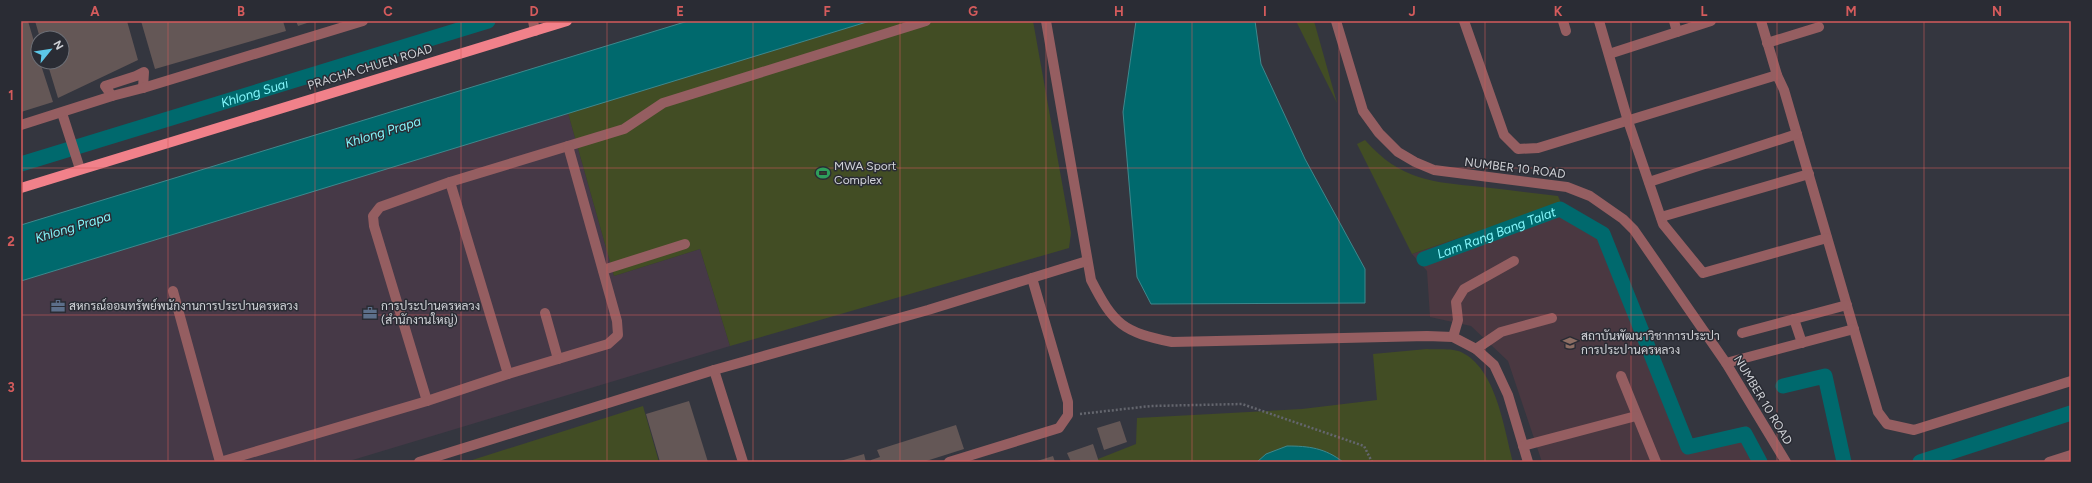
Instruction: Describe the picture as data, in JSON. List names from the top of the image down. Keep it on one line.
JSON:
{"streets":{"main road":["PRACHA CHUEN ROAD"],"street":["NUMBER 10 ROAD"]},"water":["Khlong Suai","Khlong Prapa","Lam Rang Bang Talat"],"places":{"sports":["MWA Sport Complex"],"office":["สหกรณ์ออมทรัพย์พนักงานการประปานครหลวง","การประปานครหลวง (สำนักงานใหญ่)"],"school or university":["สถาบันพัฒนาวิชาการประปา การประปานครหลวง"]},"north":"top right","grid":{"columns":["A","B","C","D","E","F","G","H","I","J","K","L","M","N"],"rows":["1","2","3"]}}
